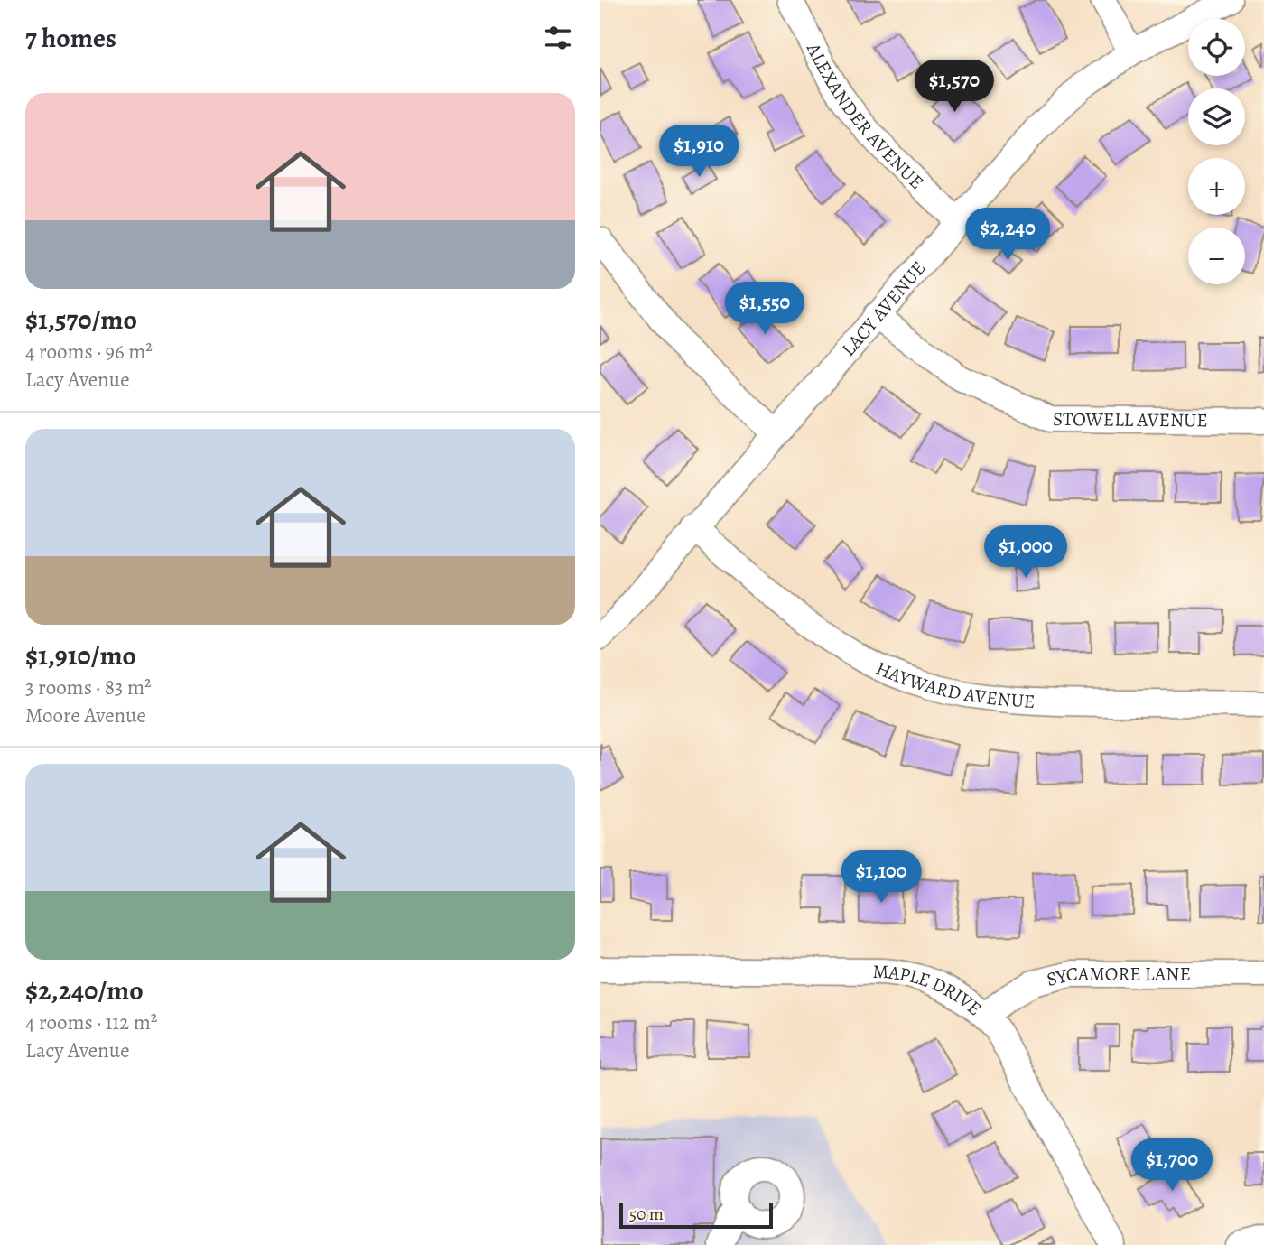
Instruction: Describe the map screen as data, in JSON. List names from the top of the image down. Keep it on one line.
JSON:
{"streets":{"street":["ALEXANDER AVENUE","LACY AVENUE","STOWELL AVENUE","HAYWARD AVENUE","SYCAMORE LANE","MAPLE DRIVE"]},"crossings":[["ALEXANDER AVENUE","LACY AVENUE"],["LACY AVENUE","STOWELL AVENUE"],["LACY AVENUE","HAYWARD AVENUE"],["SYCAMORE LANE","MAPLE DRIVE"]],"scale_bar":"50 m","page":{"heading":"7 homes","map_buttons":["+","−"],"price":["$1,570","$1,910","$2,240","$1,550","$1,000","$1,100","$1,700"],"list":[{"name":"$1,570/mo","note":"4 rooms · 96 m² · Lacy Avenue"},{"name":"$1,910/mo","note":"3 rooms · 83 m² · Moore Avenue"},{"name":"$2,240/mo","note":"4 rooms · 112 m² · Lacy Avenue"}],"scale":"50 m"}}
